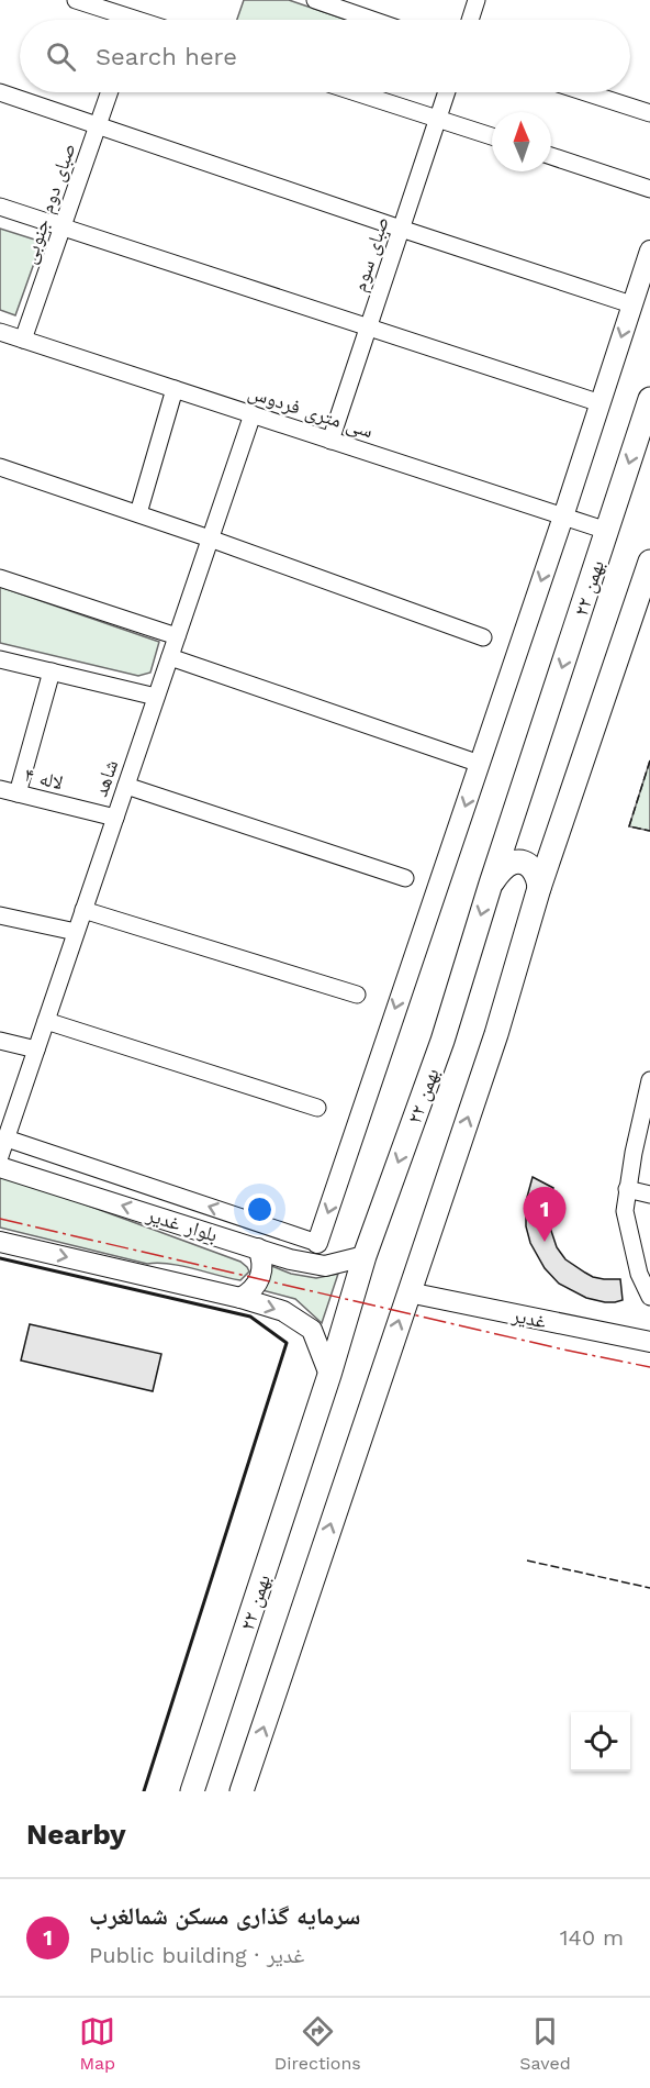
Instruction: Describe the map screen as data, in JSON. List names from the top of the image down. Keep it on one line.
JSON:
{"streets":{"highway":["۲۲ بهمن"],"main road":["بلوار غدیر","غدیر"],"street":["صبای دوم جنوبی","صبای سوم","سی متری فردوس","لاله ۴","شاهد"]},"crossings":[["صبای دوم جنوبی","سی متری فردوس"],["صبای سوم","سی متری فردوس"],["سی متری فردوس","۲۲ بهمن"],["سی متری فردوس","شاهد"],["۲۲ بهمن","بلوار غدیر"],["لاله ۴","شاهد"]],"north":"top","page":{"search":"Search here","pins":"1","heading":"Nearby","list":[{"mark":"1","name":"سرمایه گذاری مسکن شمالغرب","note":"Public building · غدیر","value":"140 m"}],"nav":["Map","Directions","Saved"]}}
